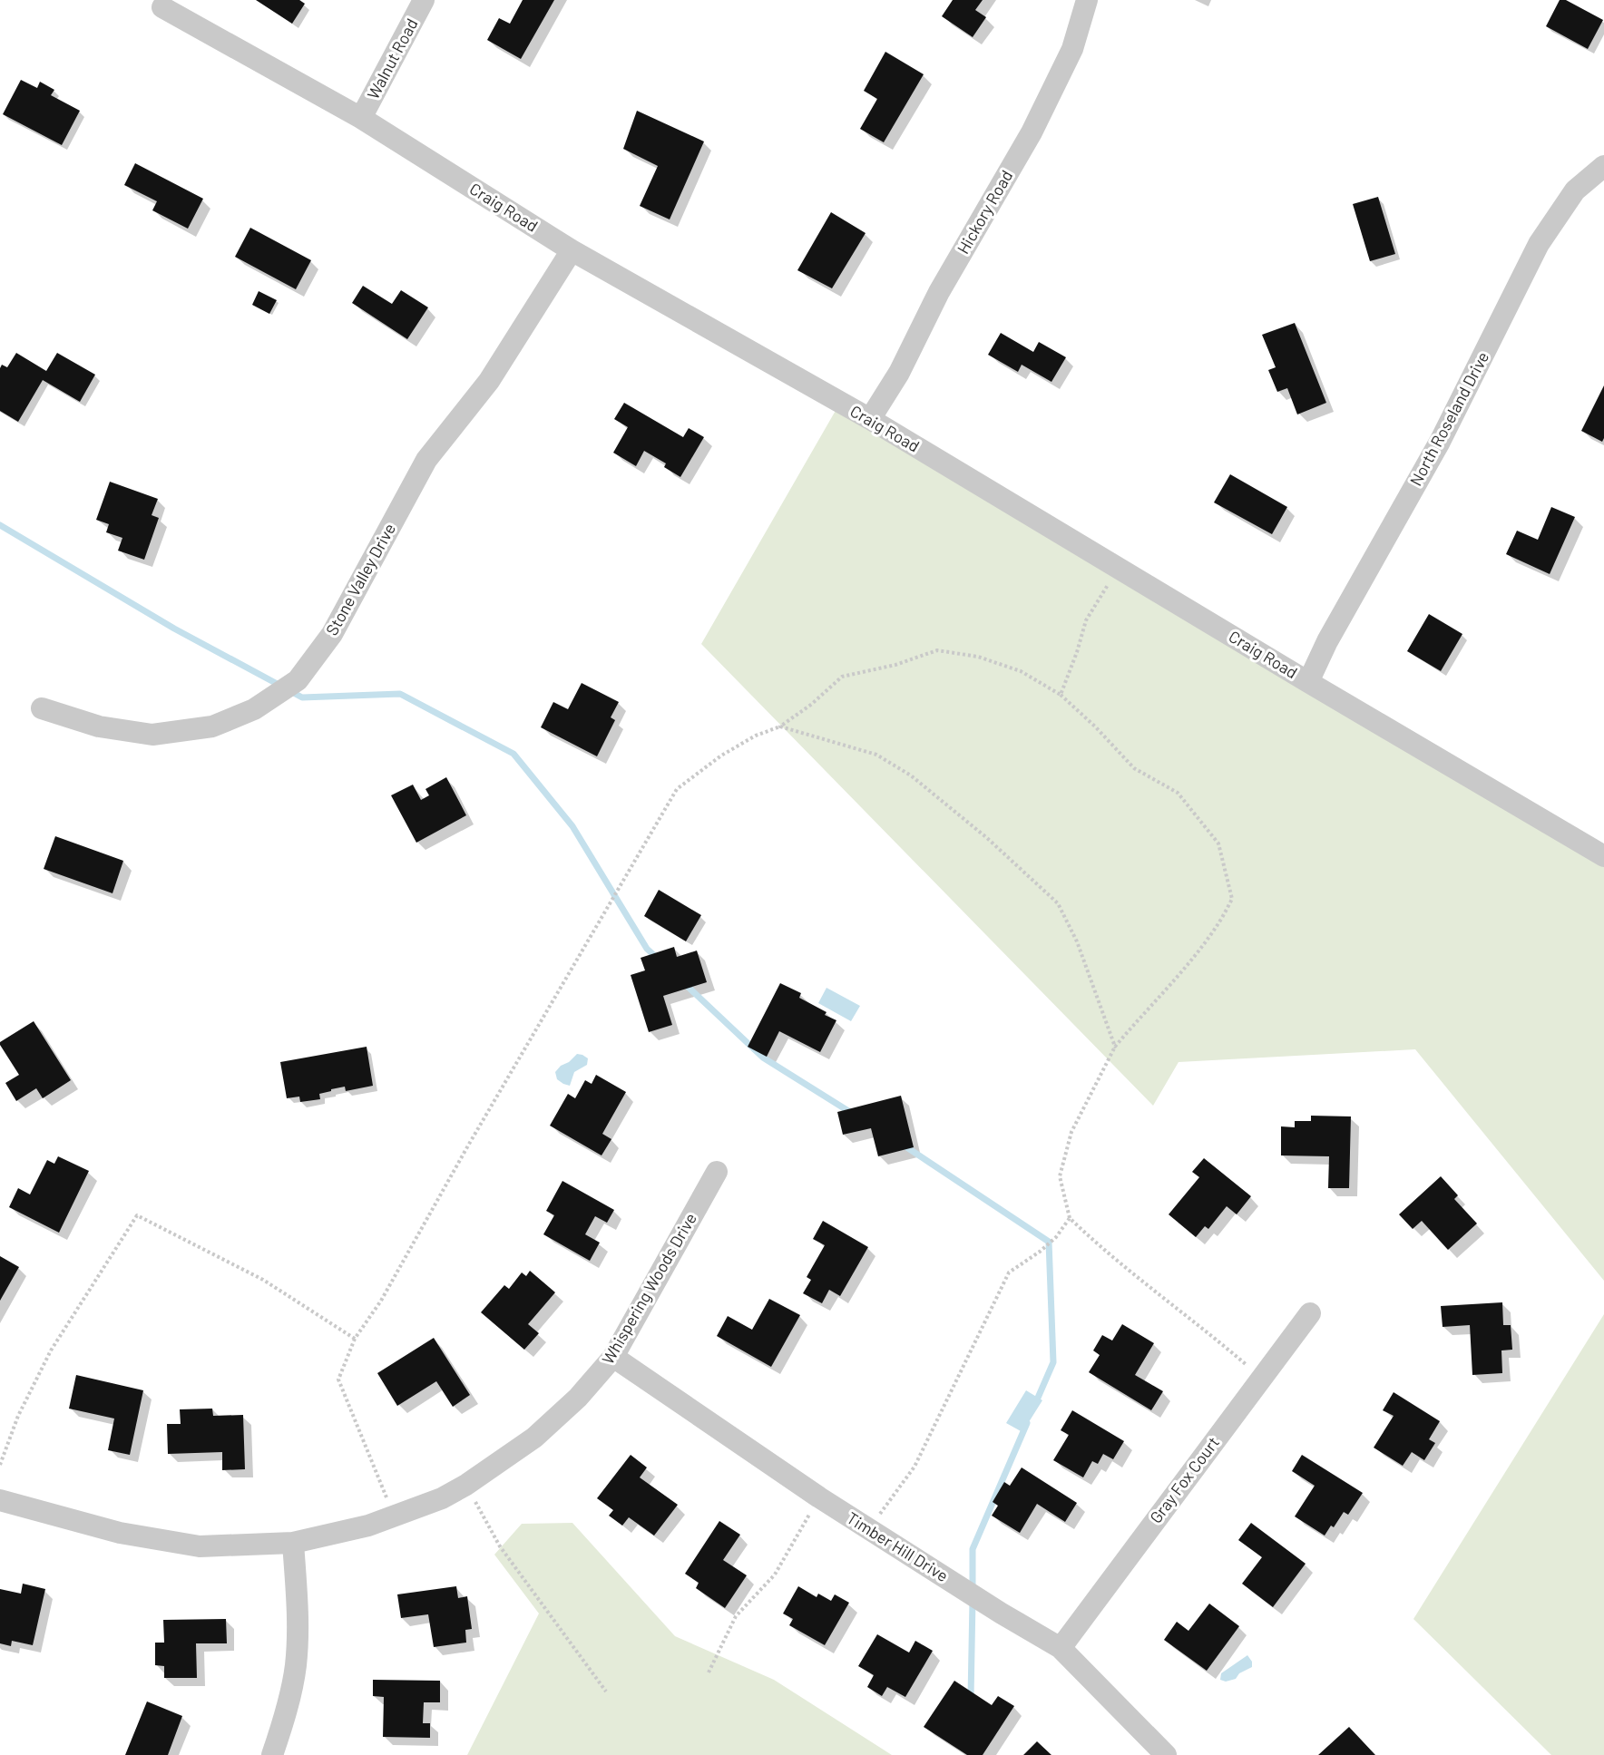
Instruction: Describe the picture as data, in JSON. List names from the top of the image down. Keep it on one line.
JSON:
{"streets":{"street":["Walnut Road","Craig Road","Hickory Road","North Roseland Drive","Stone Valley Drive","Whispering Woods Drive","Gray Fox Court","Timber Hill Drive"]},"crossings":[["Walnut Road","Craig Road"],["Craig Road","Hickory Road"],["Craig Road","North Roseland Drive"],["Craig Road","Stone Valley Drive"],["Whispering Woods Drive","Timber Hill Drive"],["Gray Fox Court","Timber Hill Drive"]]}
